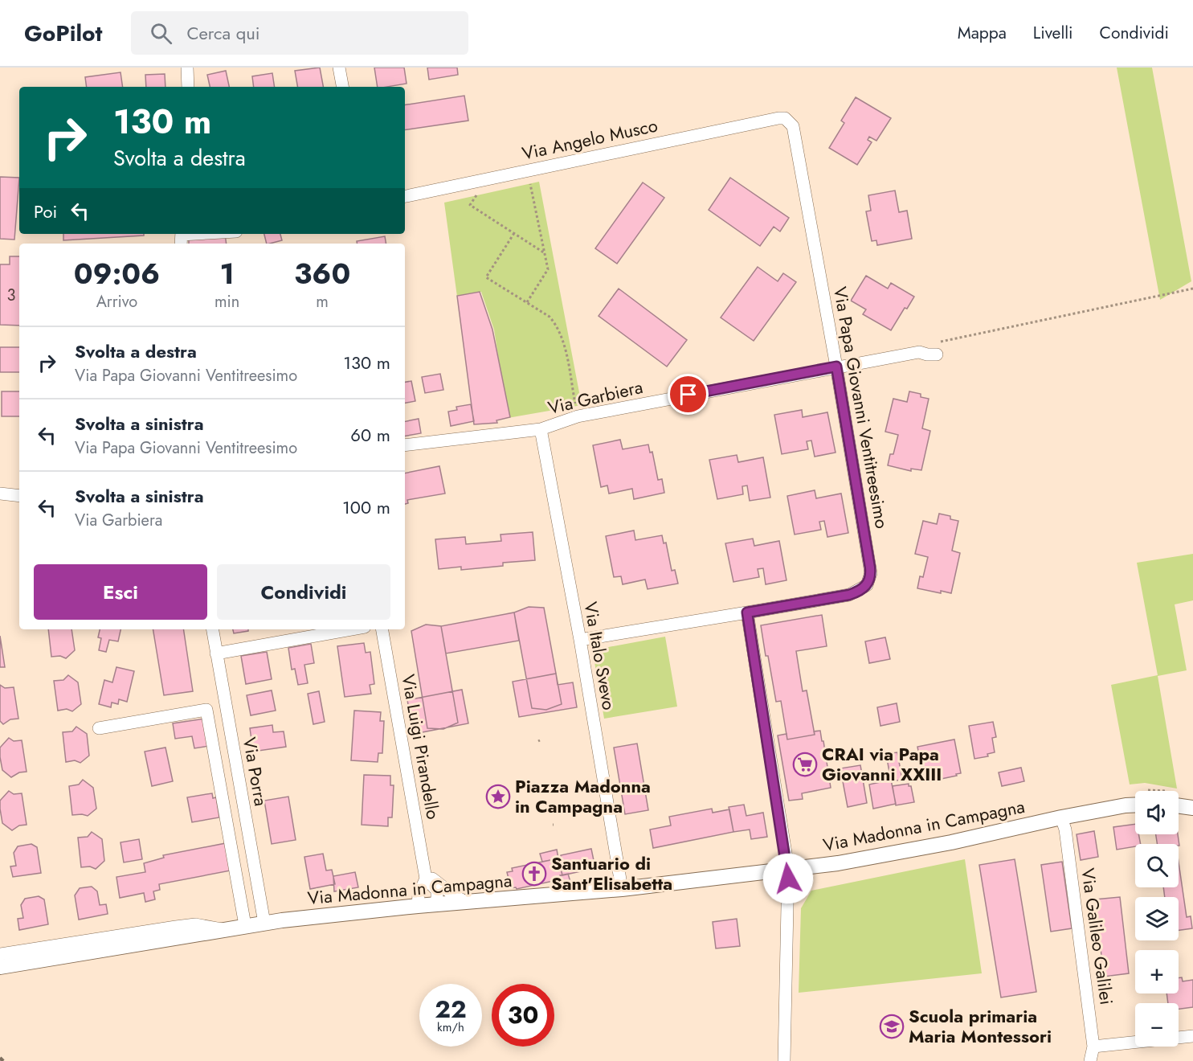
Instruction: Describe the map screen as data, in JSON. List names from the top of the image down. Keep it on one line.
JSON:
{"streets":{"street":["Via Angelo Musco","Via Garbiera","Via Papa Giovanni Ventitreesimo","Via Italo Svevo","Via Luigi Pirandello","Via Porra","Via Madonna in Campagna","Via Galileo Galilei"]},"crossings":[["Via Angelo Musco","Via Papa Giovanni Ventitreesimo"],["Via Garbiera","Via Papa Giovanni Ventitreesimo"],["Via Garbiera","Via Italo Svevo"],["Via Papa Giovanni Ventitreesimo","Via Italo Svevo"],["Via Italo Svevo","Via Madonna in Campagna"],["Via Luigi Pirandello","Via Madonna in Campagna"],["Via Porra","Via Madonna in Campagna"],["Via Madonna in Campagna","Via Galileo Galilei"]],"places":{"supermarket":["CRAI via Papa Giovanni XXIII"],"place":["Piazza Madonna in Campagna"],"church":["Santuario di Sant'Elisabetta"],"school or university":["Scuola primaria Maria Montessori"]},"house_numbers":["3"],"page":{"header":"GoPilot","search":"Cerca qui","nav":["Mappa","Livelli","Condividi"],"turn":["130 m","Svolta a destra"],"then":"Poi","eta":["09:06","Arrivo","1","min","360","m"],"list":[{"name":"Svolta a destra","note":"Via Papa Giovanni Ventitreesimo","value":"130 m"},{"name":"Svolta a sinistra","note":"Via Papa Giovanni Ventitreesimo","value":"60 m"},{"name":"Svolta a sinistra","note":"Via Garbiera","value":"100 m"}],"buttons":["Esci","Condividi"],"map_buttons":["+","−"],"speed":"22 km/h","limit":"30"}}
